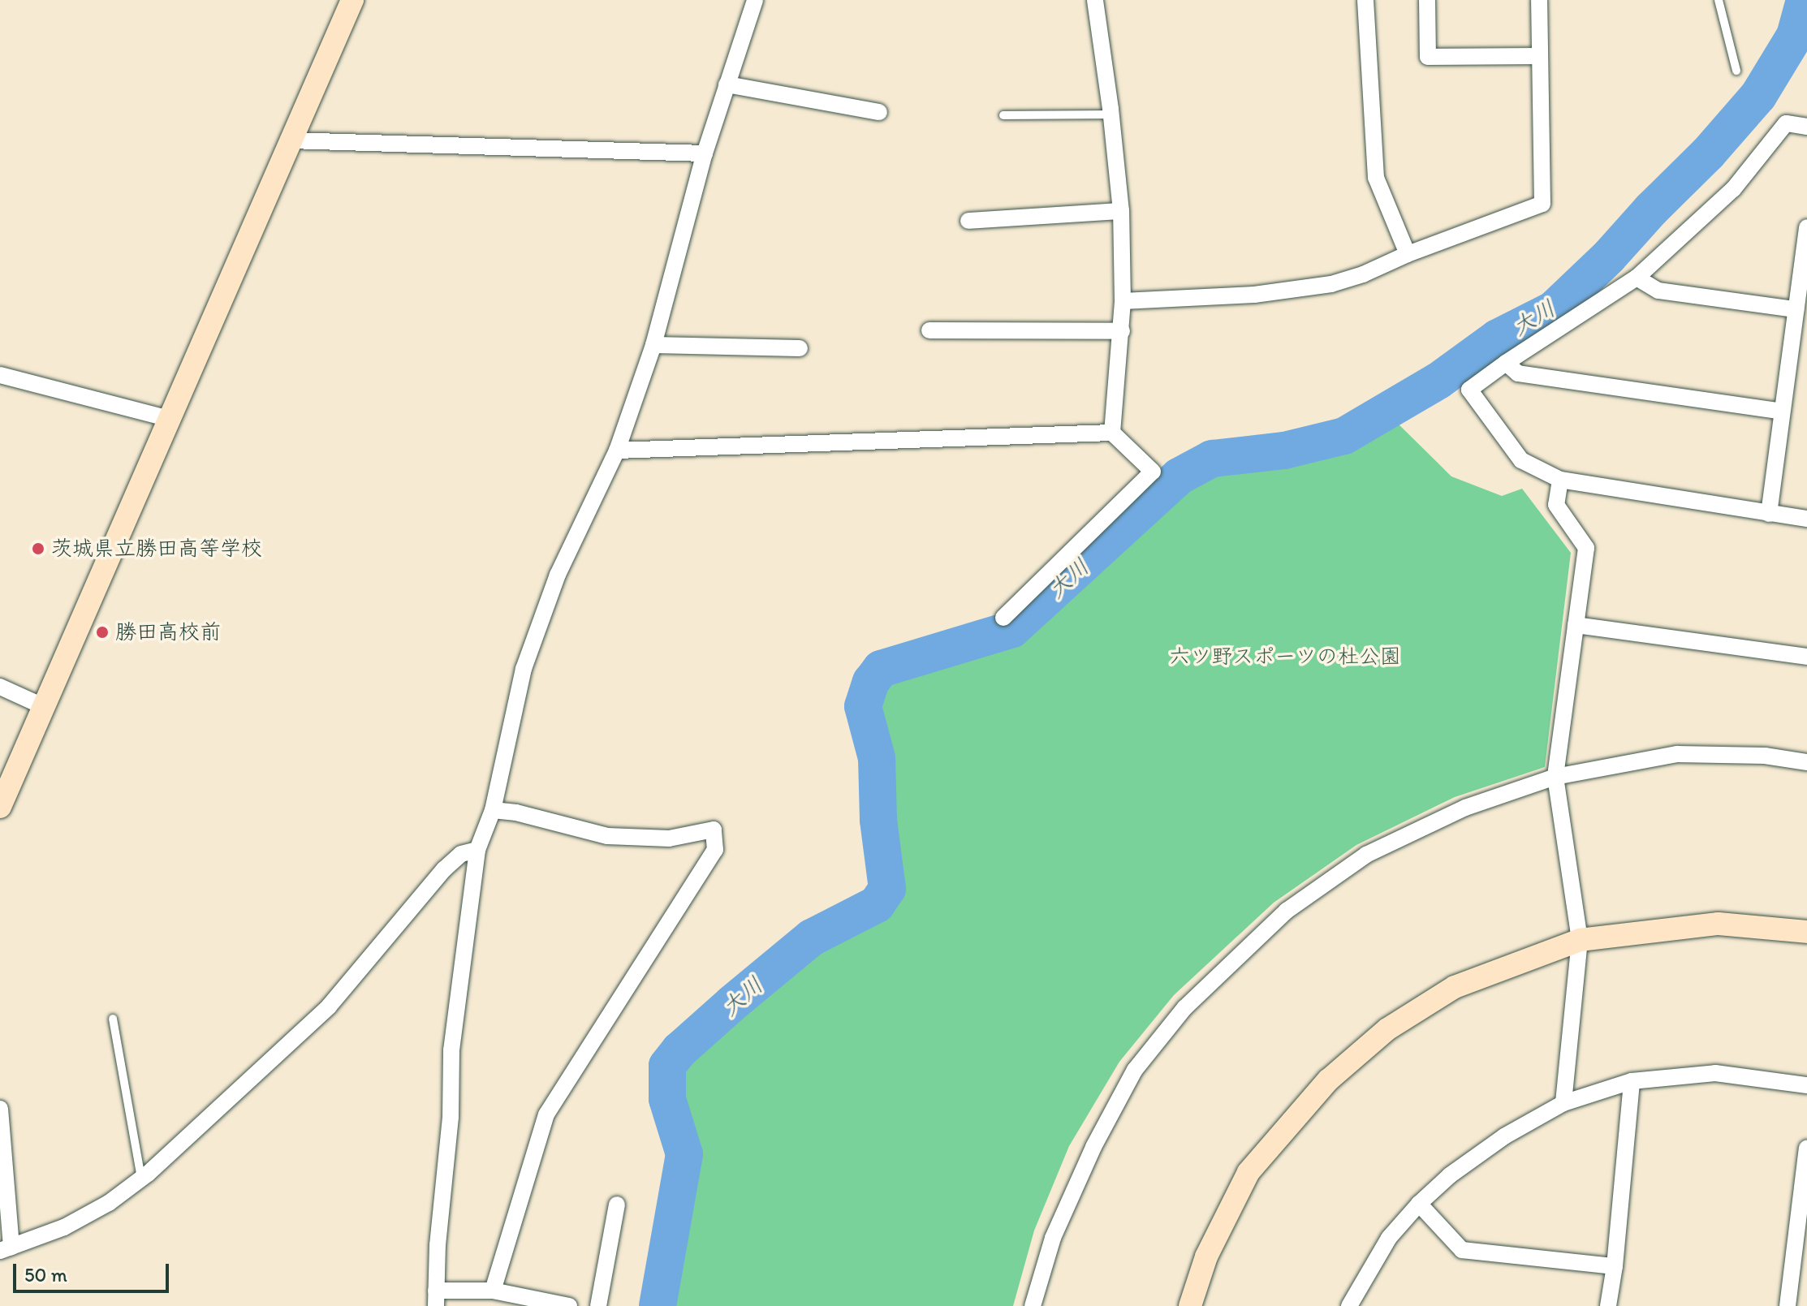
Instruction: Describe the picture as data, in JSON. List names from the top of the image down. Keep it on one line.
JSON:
{"water":["大川"],"parks":["六ツ野スポーツの杜公園"],"places":["茨城県立勝田高等学校","勝田高校前"],"scale_bar":"50 m"}
